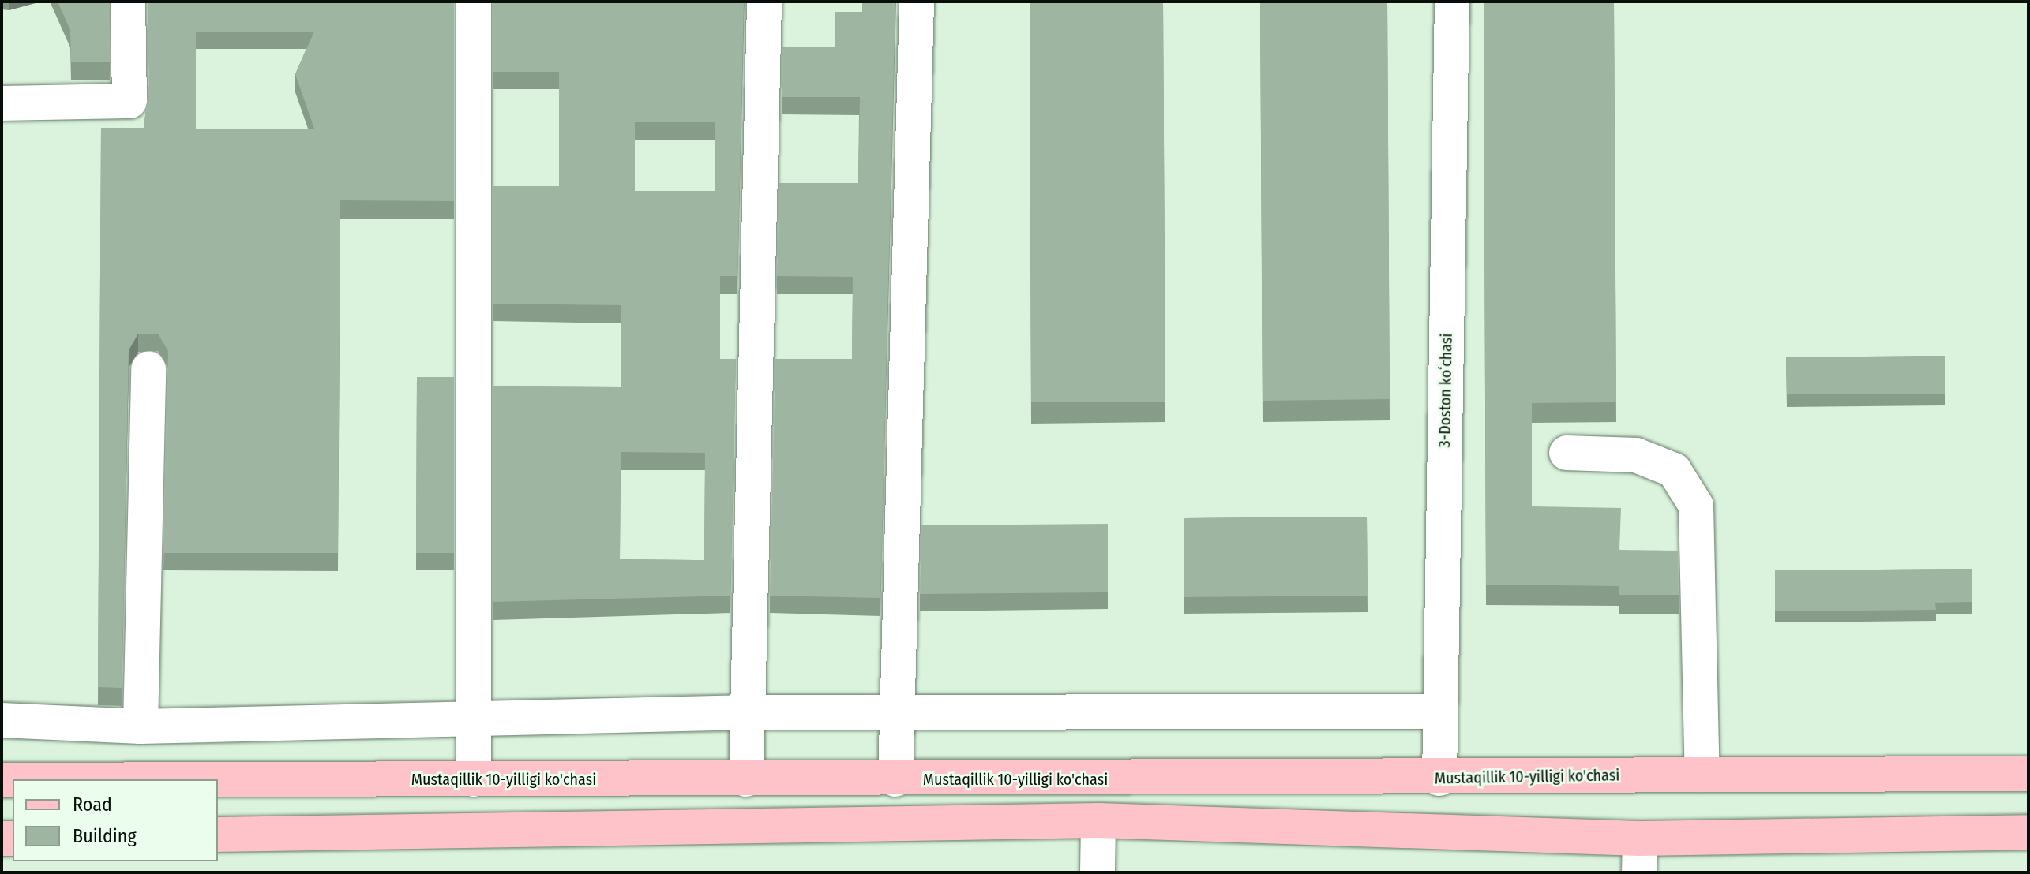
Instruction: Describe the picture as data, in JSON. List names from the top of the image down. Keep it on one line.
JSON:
{"streets":{"main road":["Mustaqillik 10-yilligi ko'chasi"],"street":["3-Doston koʻchasi"]},"crossings":[["3-Doston koʻchasi","Mustaqillik 10-yilligi ko'chasi"]],"legend":["Road","Building"]}
